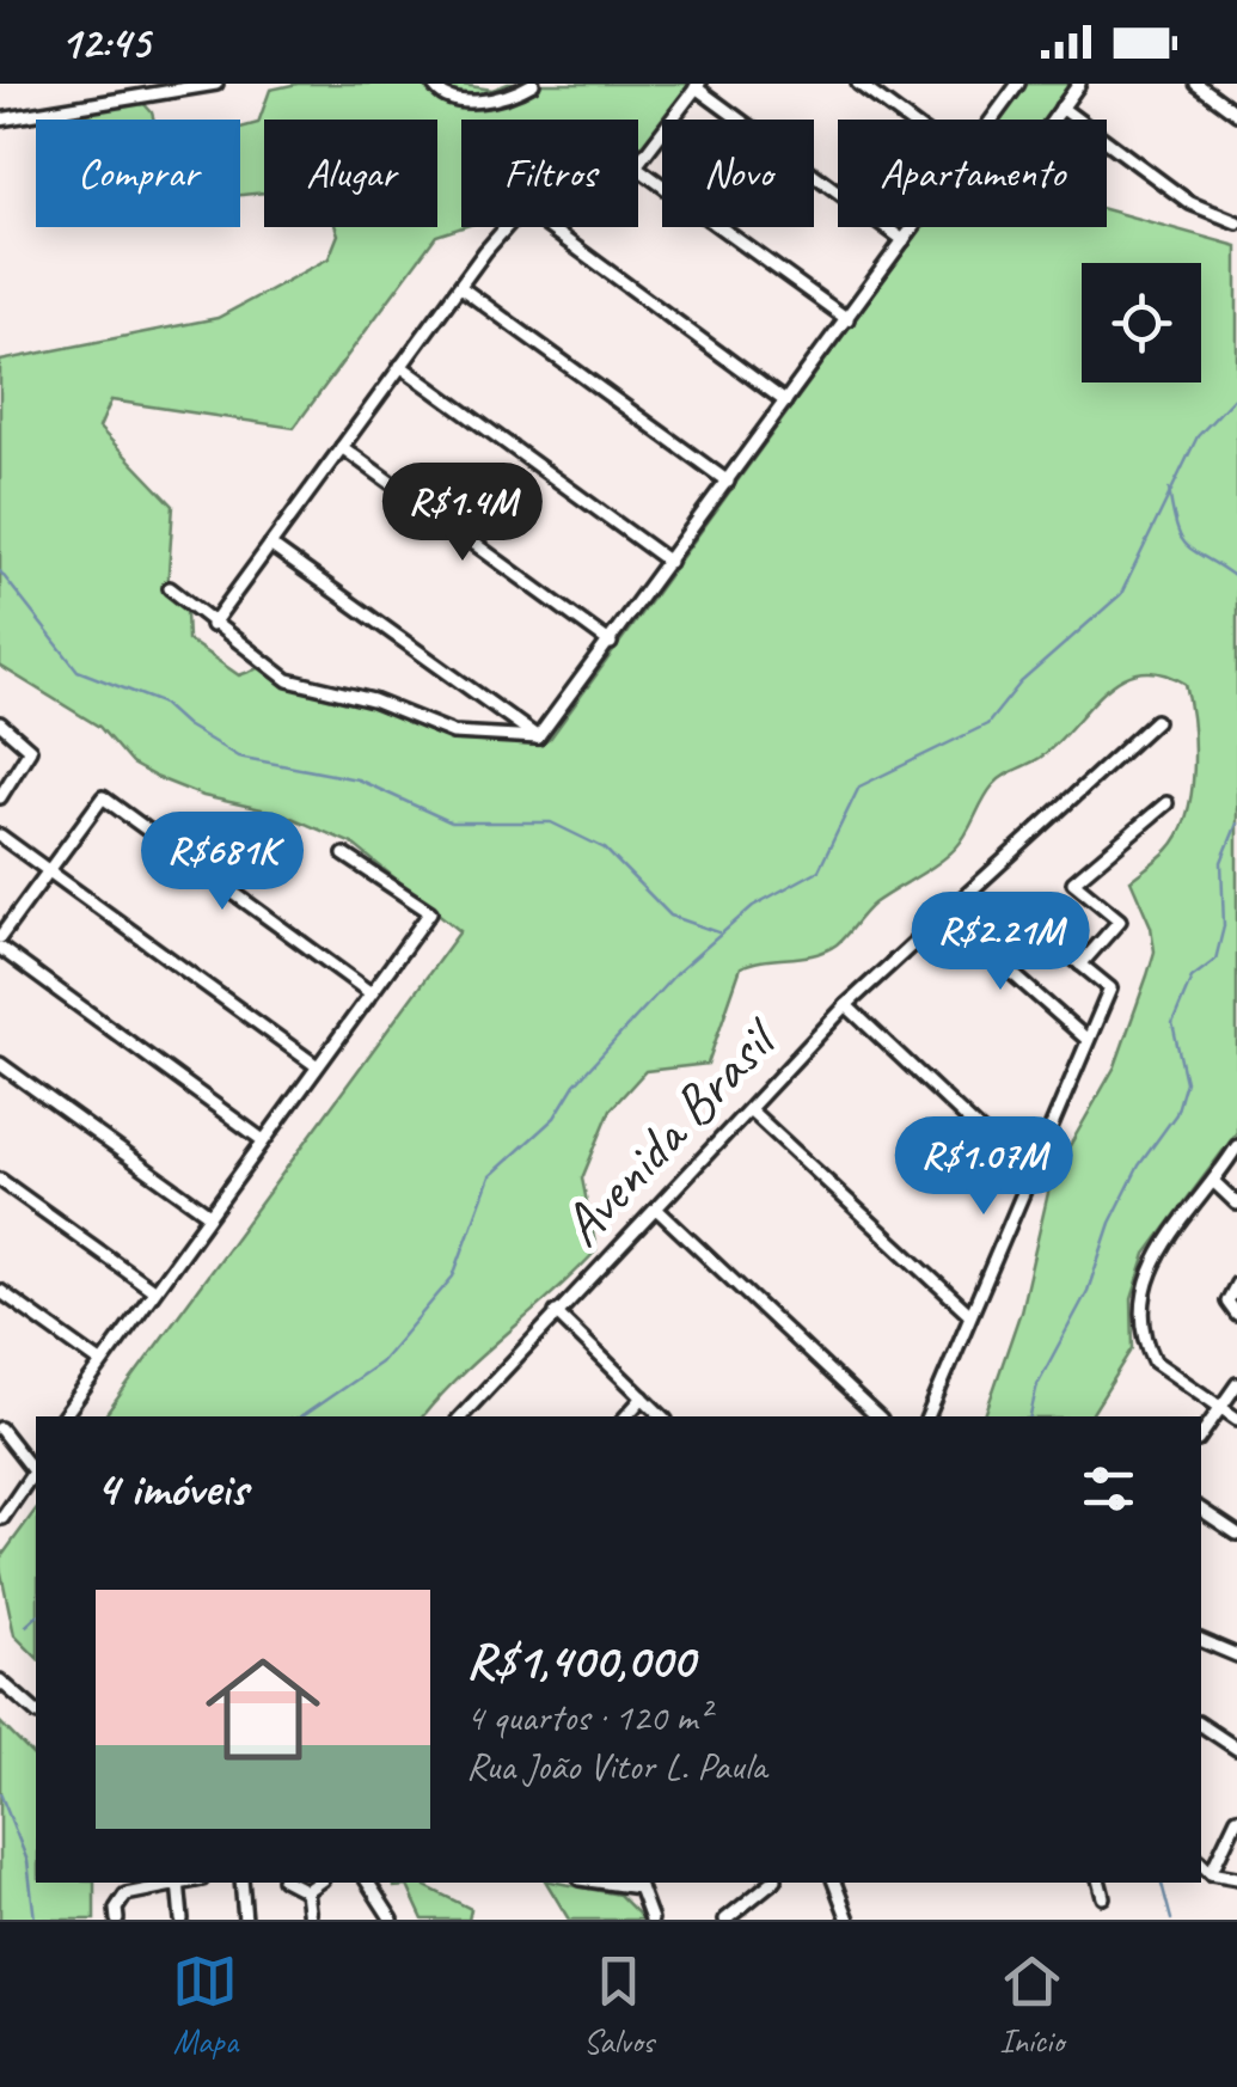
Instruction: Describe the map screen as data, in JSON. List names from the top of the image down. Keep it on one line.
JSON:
{"streets":{"street":["Avenida Brasil"]},"page":{"status":"12:45","chip":["Comprar","Alugar","Filtros","Novo","Apartamento"],"price":["R$1.4M","R$681K","R$2.21M","R$1.07M"],"heading":"4 imóveis","list":[{"name":"R$1,400,000","note":"4 quartos · 120 m² · Rua João Vitor L. Paula"}],"tabs":["Mapa","Salvos","Início"]}}
